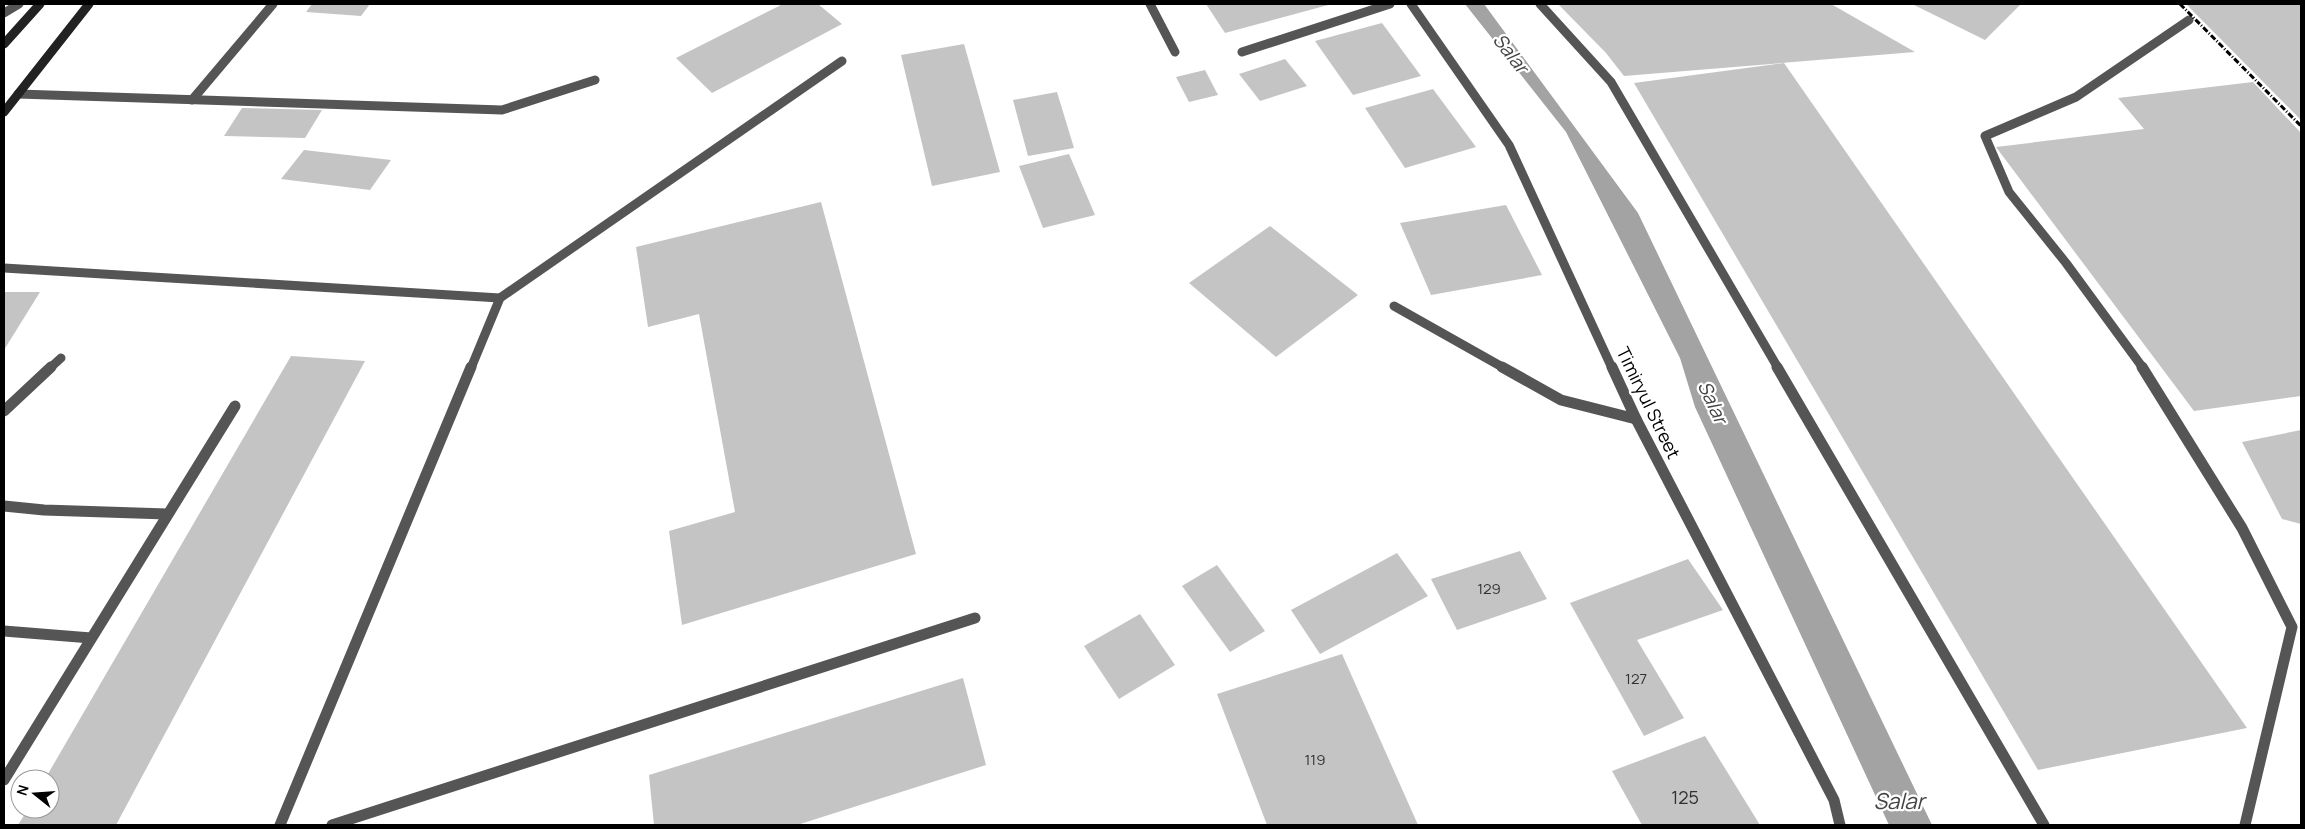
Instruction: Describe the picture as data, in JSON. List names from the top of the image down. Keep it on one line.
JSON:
{"streets":{"street":["Timiryul Street"]},"water":["Salar"],"house_numbers":["129","127","119","125"],"north":"left"}
